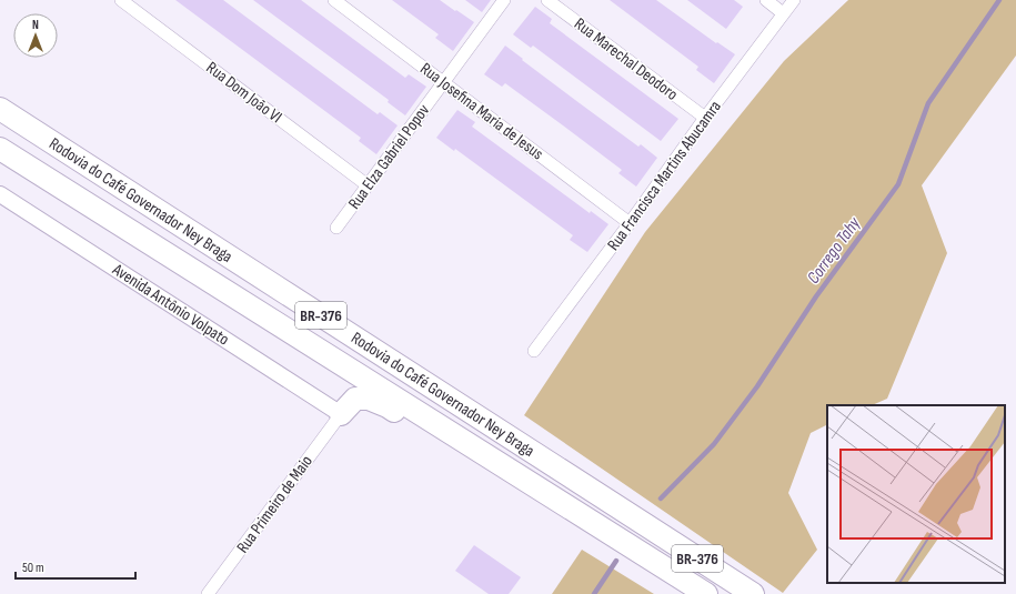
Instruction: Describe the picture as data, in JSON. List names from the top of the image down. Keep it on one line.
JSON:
{"streets":{"highway":["Rodovia do Café Governador Ney Braga","BR-376"],"street":["Rua Marechal Deodoro","Rua Dom João VI","Rua Josefina Maria de Jesus","Rua Elza Gabriel Popov","Rua Francisca Martins Abucamra","Avenida Antônio Volpato","Rua Primeiro de Maio"]},"crossings":[["Rua Marechal Deodoro","Rua Francisca Martins Abucamra"],["Rua Dom João VI","Rua Elza Gabriel Popov"],["Rua Josefina Maria de Jesus","Rua Elza Gabriel Popov"],["Rua Josefina Maria de Jesus","Rua Francisca Martins Abucamra"],["Avenida Antônio Volpato","Rua Primeiro de Maio"]],"water":["Corrego Tahy"],"scale_bar":"50 m","north":"top"}
